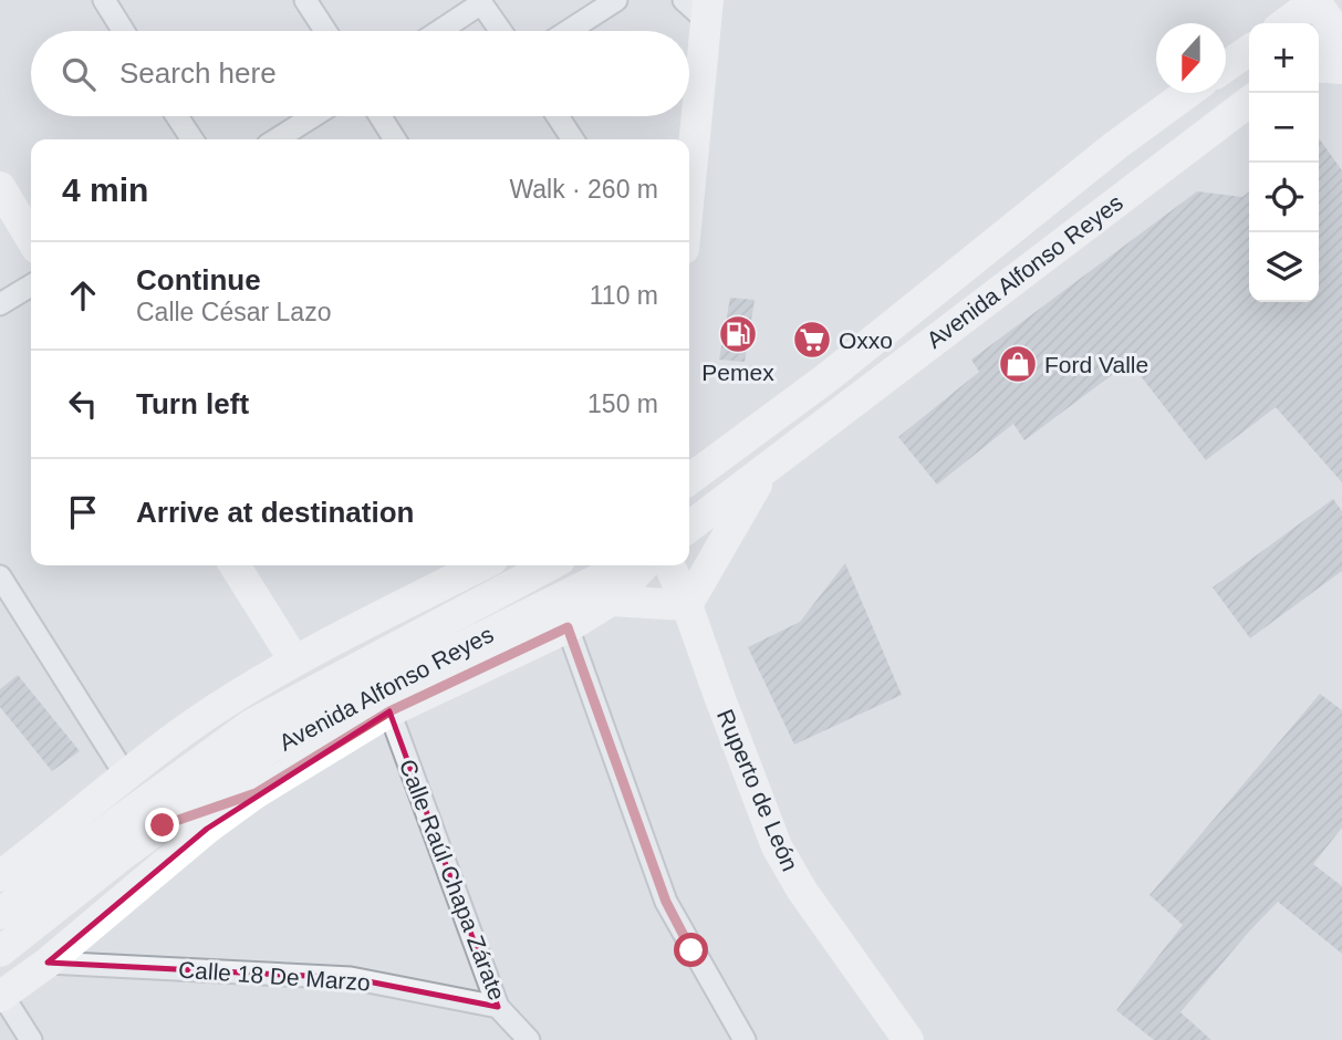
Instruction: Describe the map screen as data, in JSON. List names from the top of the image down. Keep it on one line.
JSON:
{"streets":{"main road":["Avenida Alfonso Reyes","Ruperto de León"],"street":["Calle Raúl Chapa Zárate","Calle 18 De Marzo"]},"crossings":[["Calle Raúl Chapa Zárate","Calle 18 De Marzo"]],"places":{"fuel station":["Pemex"],"supermarket":["Oxxo"],"shop":["Ford Valle"]},"north":"bottom","page":{"map_buttons":["+","−"],"search":"Search here","heading":["4 min","Walk · 260 m"],"list":[["Continue","Calle César Lazo","110 m"],["Turn left","150 m"],"Arrive at destination"]}}
